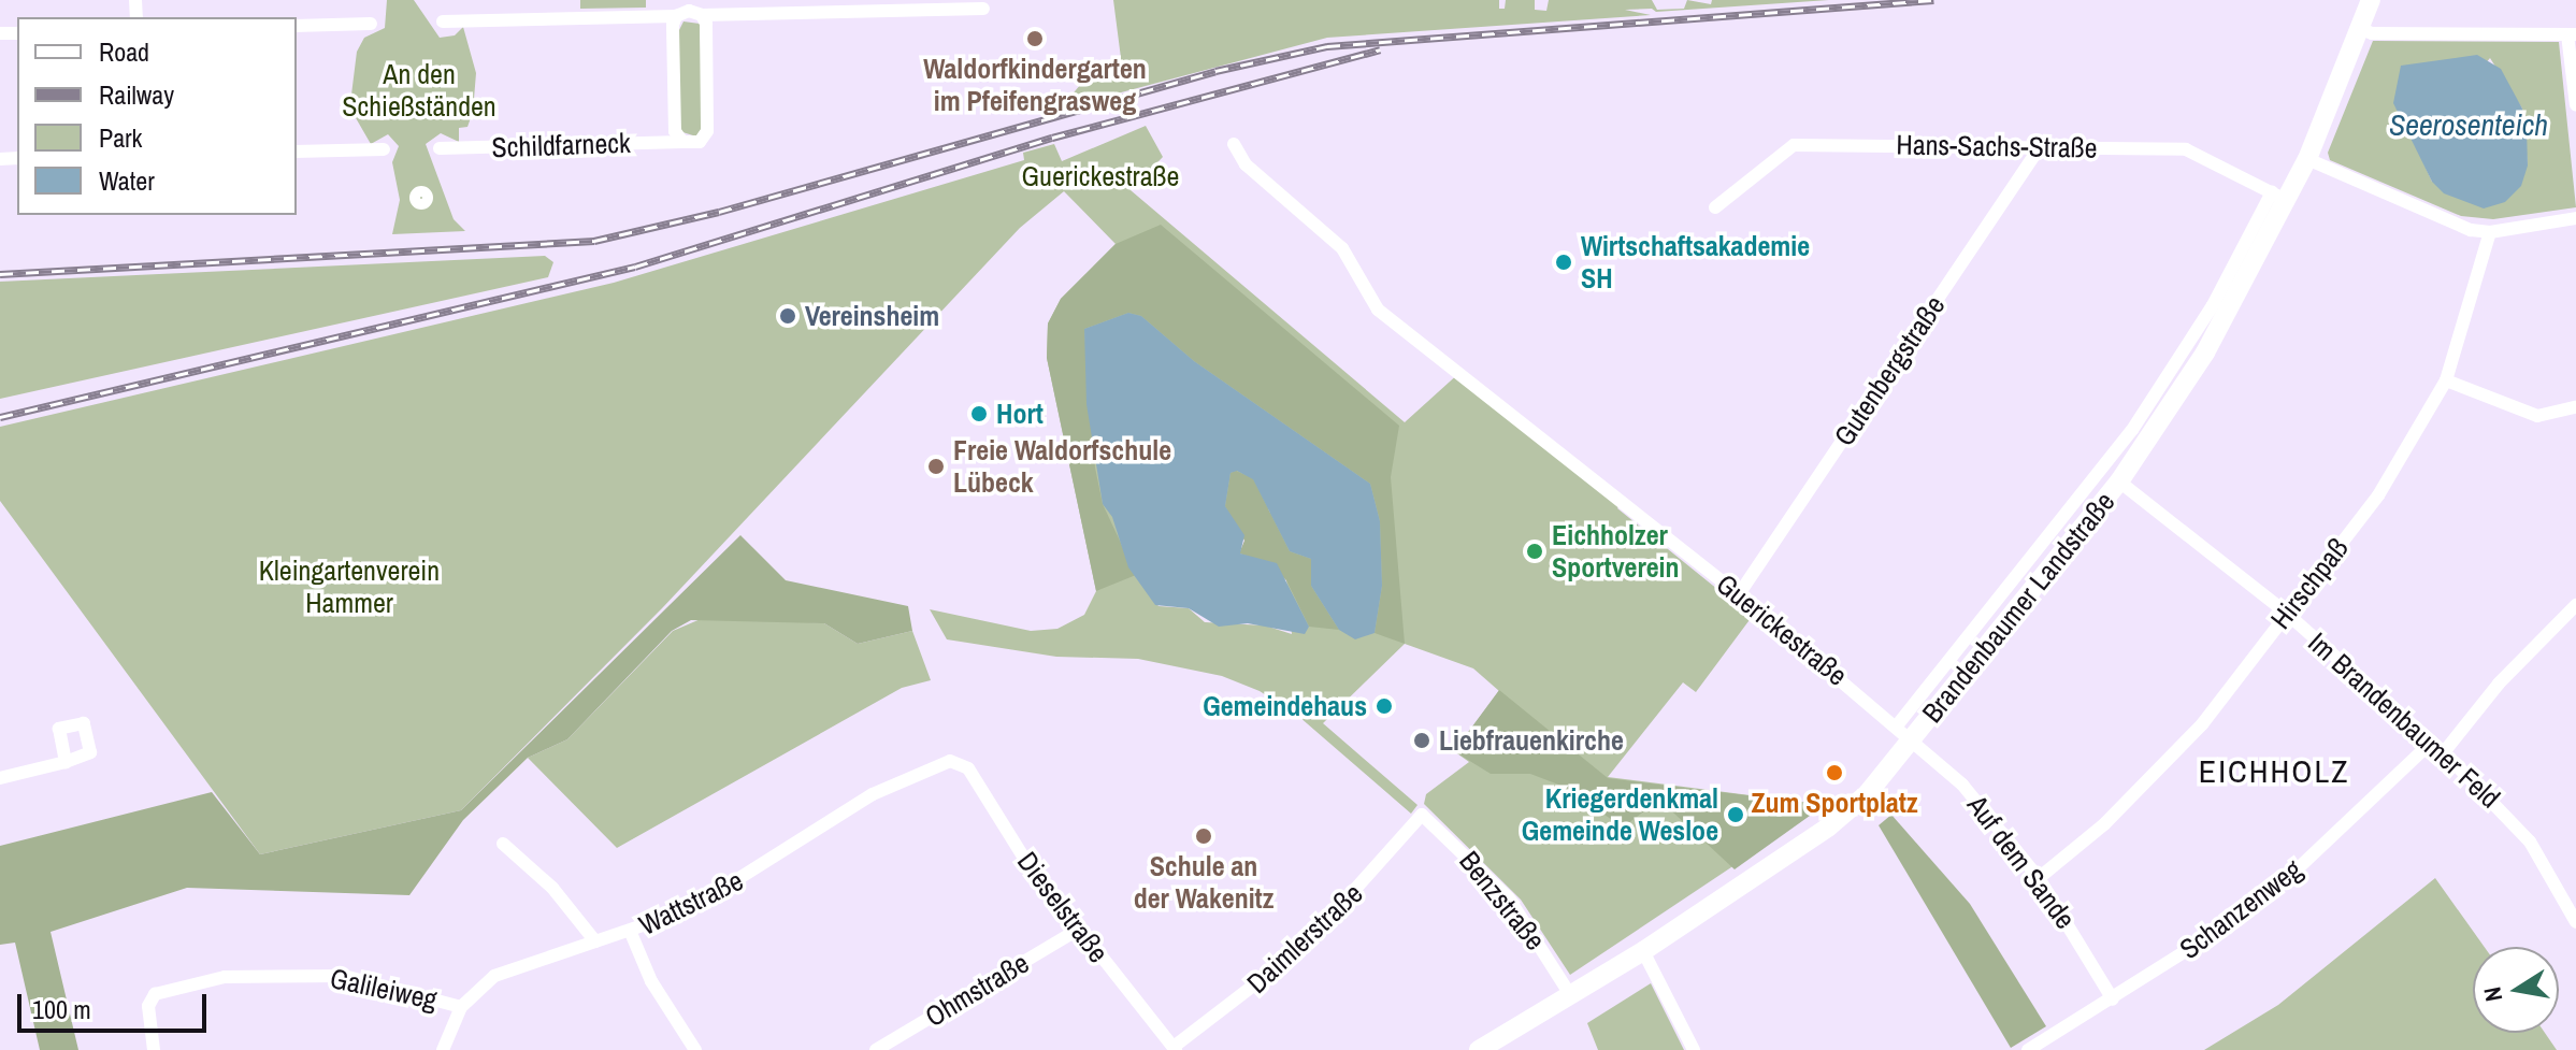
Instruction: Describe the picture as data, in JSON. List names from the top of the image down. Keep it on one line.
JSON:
{"streets":{"main road":["Brandenbaumer Landstraße"],"street":["Schildfarneck","Hans-Sachs-Straße","Gutenbergstraße","Hirschpaß","Guerickestraße","Im Brandenbaumer Feld","Auf dem Sande","Benzstraße","Wattstraße","Dieselstraße","Schanzenweg","Daimlerstraße","Galileiweg","Ohmstraße"]},"crossings":[["Hans-Sachs-Straße","Gutenbergstraße"],["Hans-Sachs-Straße","Brandenbaumer Landstraße"],["Gutenbergstraße","Guerickestraße"],["Hirschpaß","Im Brandenbaumer Feld"],["Hirschpaß","Auf dem Sande"],["Brandenbaumer Landstraße","Guerickestraße"],["Brandenbaumer Landstraße","Im Brandenbaumer Feld"],["Brandenbaumer Landstraße","Auf dem Sande"],["Brandenbaumer Landstraße","Benzstraße"],["Guerickestraße","Auf dem Sande"],["Im Brandenbaumer Feld","Schanzenweg"],["Auf dem Sande","Schanzenweg"],["Benzstraße","Daimlerstraße"],["Wattstraße","Dieselstraße"],["Wattstraße","Galileiweg"],["Dieselstraße","Daimlerstraße"],["Dieselstraße","Ohmstraße"]],"districts":["EICHHOLZ"],"water":["Seerosenteich"],"parks":["An den Schießständen","Guerickestraße","Kleingartenverein Hammer"],"places":["Waldorfkindergarten im Pfeifengrasweg","Wirtschaftsakademie SH","Vereinsheim","Hort","Freie Waldorfschule Lübeck","Eichholzer Sportverein","Gemeindehaus","Liebfrauenkirche","Zum Sportplatz","Kriegerdenkmal Gemeinde Wesloe","Schule an der Wakenitz"],"legend":["Road","Railway","Park","Water"],"scale_bar":"100 m","north":"left"}
